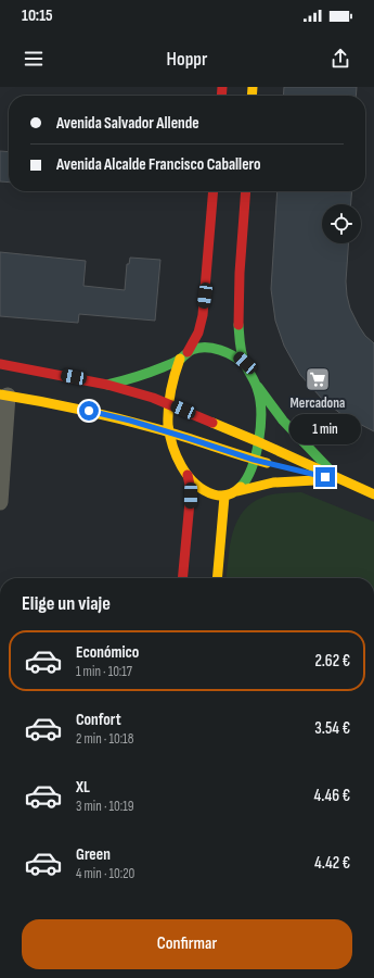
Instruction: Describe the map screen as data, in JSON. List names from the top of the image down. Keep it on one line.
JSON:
{"places":{"supermarket":["Mercadona"]},"page":{"status":"10:15","header":"Hoppr","banner":["Avenida Salvador Allende","Avenida Alcalde Francisco Caballero"],"bubble":"1 min","heading":"Elige un viaje","list":[{"name":"Económico","note":"1 min · 10:17","value":"2.62 €"},{"name":"Confort","note":"2 min · 10:18","value":"3.54 €"},{"name":"XL","note":"3 min · 10:19","value":"4.46 €"},{"name":"Green","note":"4 min · 10:20","value":"4.42 €"}],"buttons":"Confirmar"}}
